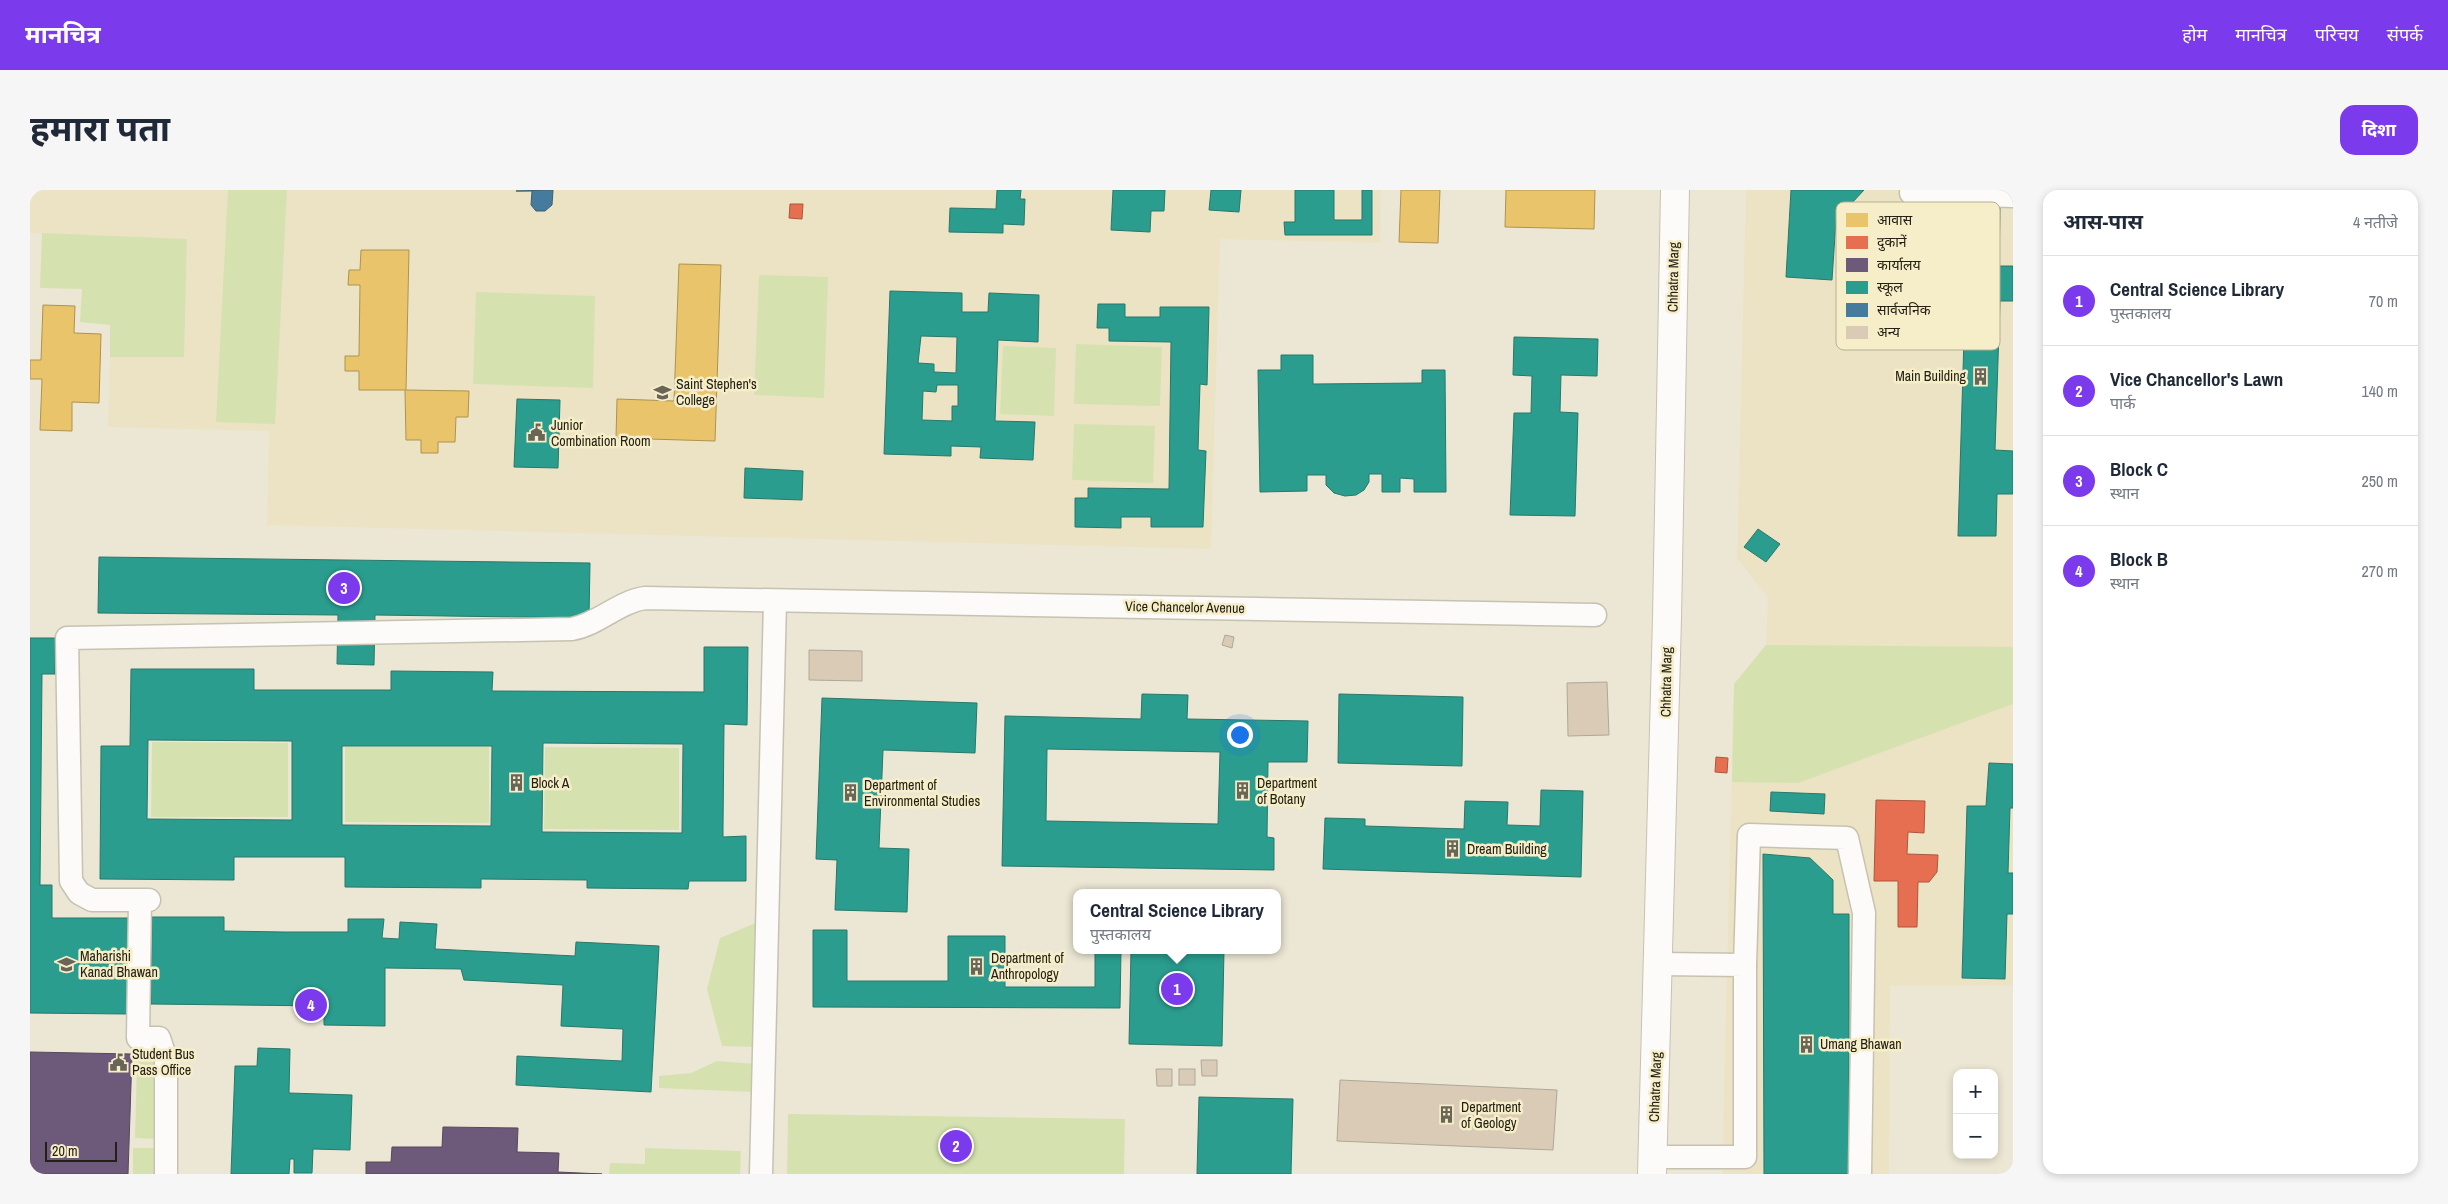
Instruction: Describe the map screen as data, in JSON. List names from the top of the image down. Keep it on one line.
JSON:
{"streets":{"street":["Chhatra Marg","Vice Chancelor Avenue"]},"places":{"building":["Main Building","Block A","Department of Botany","Department of Environmental Studies","Dream Building","Department of Anthropology","Umang Bhawan","Department of Geology"],"school or university":["Saint Stephen's College","Maharishi Kanad Bhawan"],"public building":["Junior Combination Room","Student Bus Pass Office"]},"legend":["आवास","दुकानें","कार्यालय","स्कूल","सार्वजनिक","अन्य"],"scale_bar":"20 m","page":{"header":"मानचित्र","nav":["होम","मानचित्र","परिचय","संपर्क"],"title":"हमारा पता","buttons":"दिशा","heading":["आस-पास","4 नतीजे"],"list":[{"mark":"1","name":"Central Science Library","note":"पुस्तकालय","value":"70 m"},{"mark":"2","name":"Vice Chancellor's Lawn","note":"पार्क","value":"140 m"},{"mark":"3","name":"Block C","note":"स्थान","value":"250 m"},{"mark":"4","name":"Block B","note":"स्थान","value":"270 m"}],"pins":["3","1","4","2"],"popup":["Central Science Library","पुस्तकालय"],"map_buttons":["+","−"],"scale":"20 m"}}
